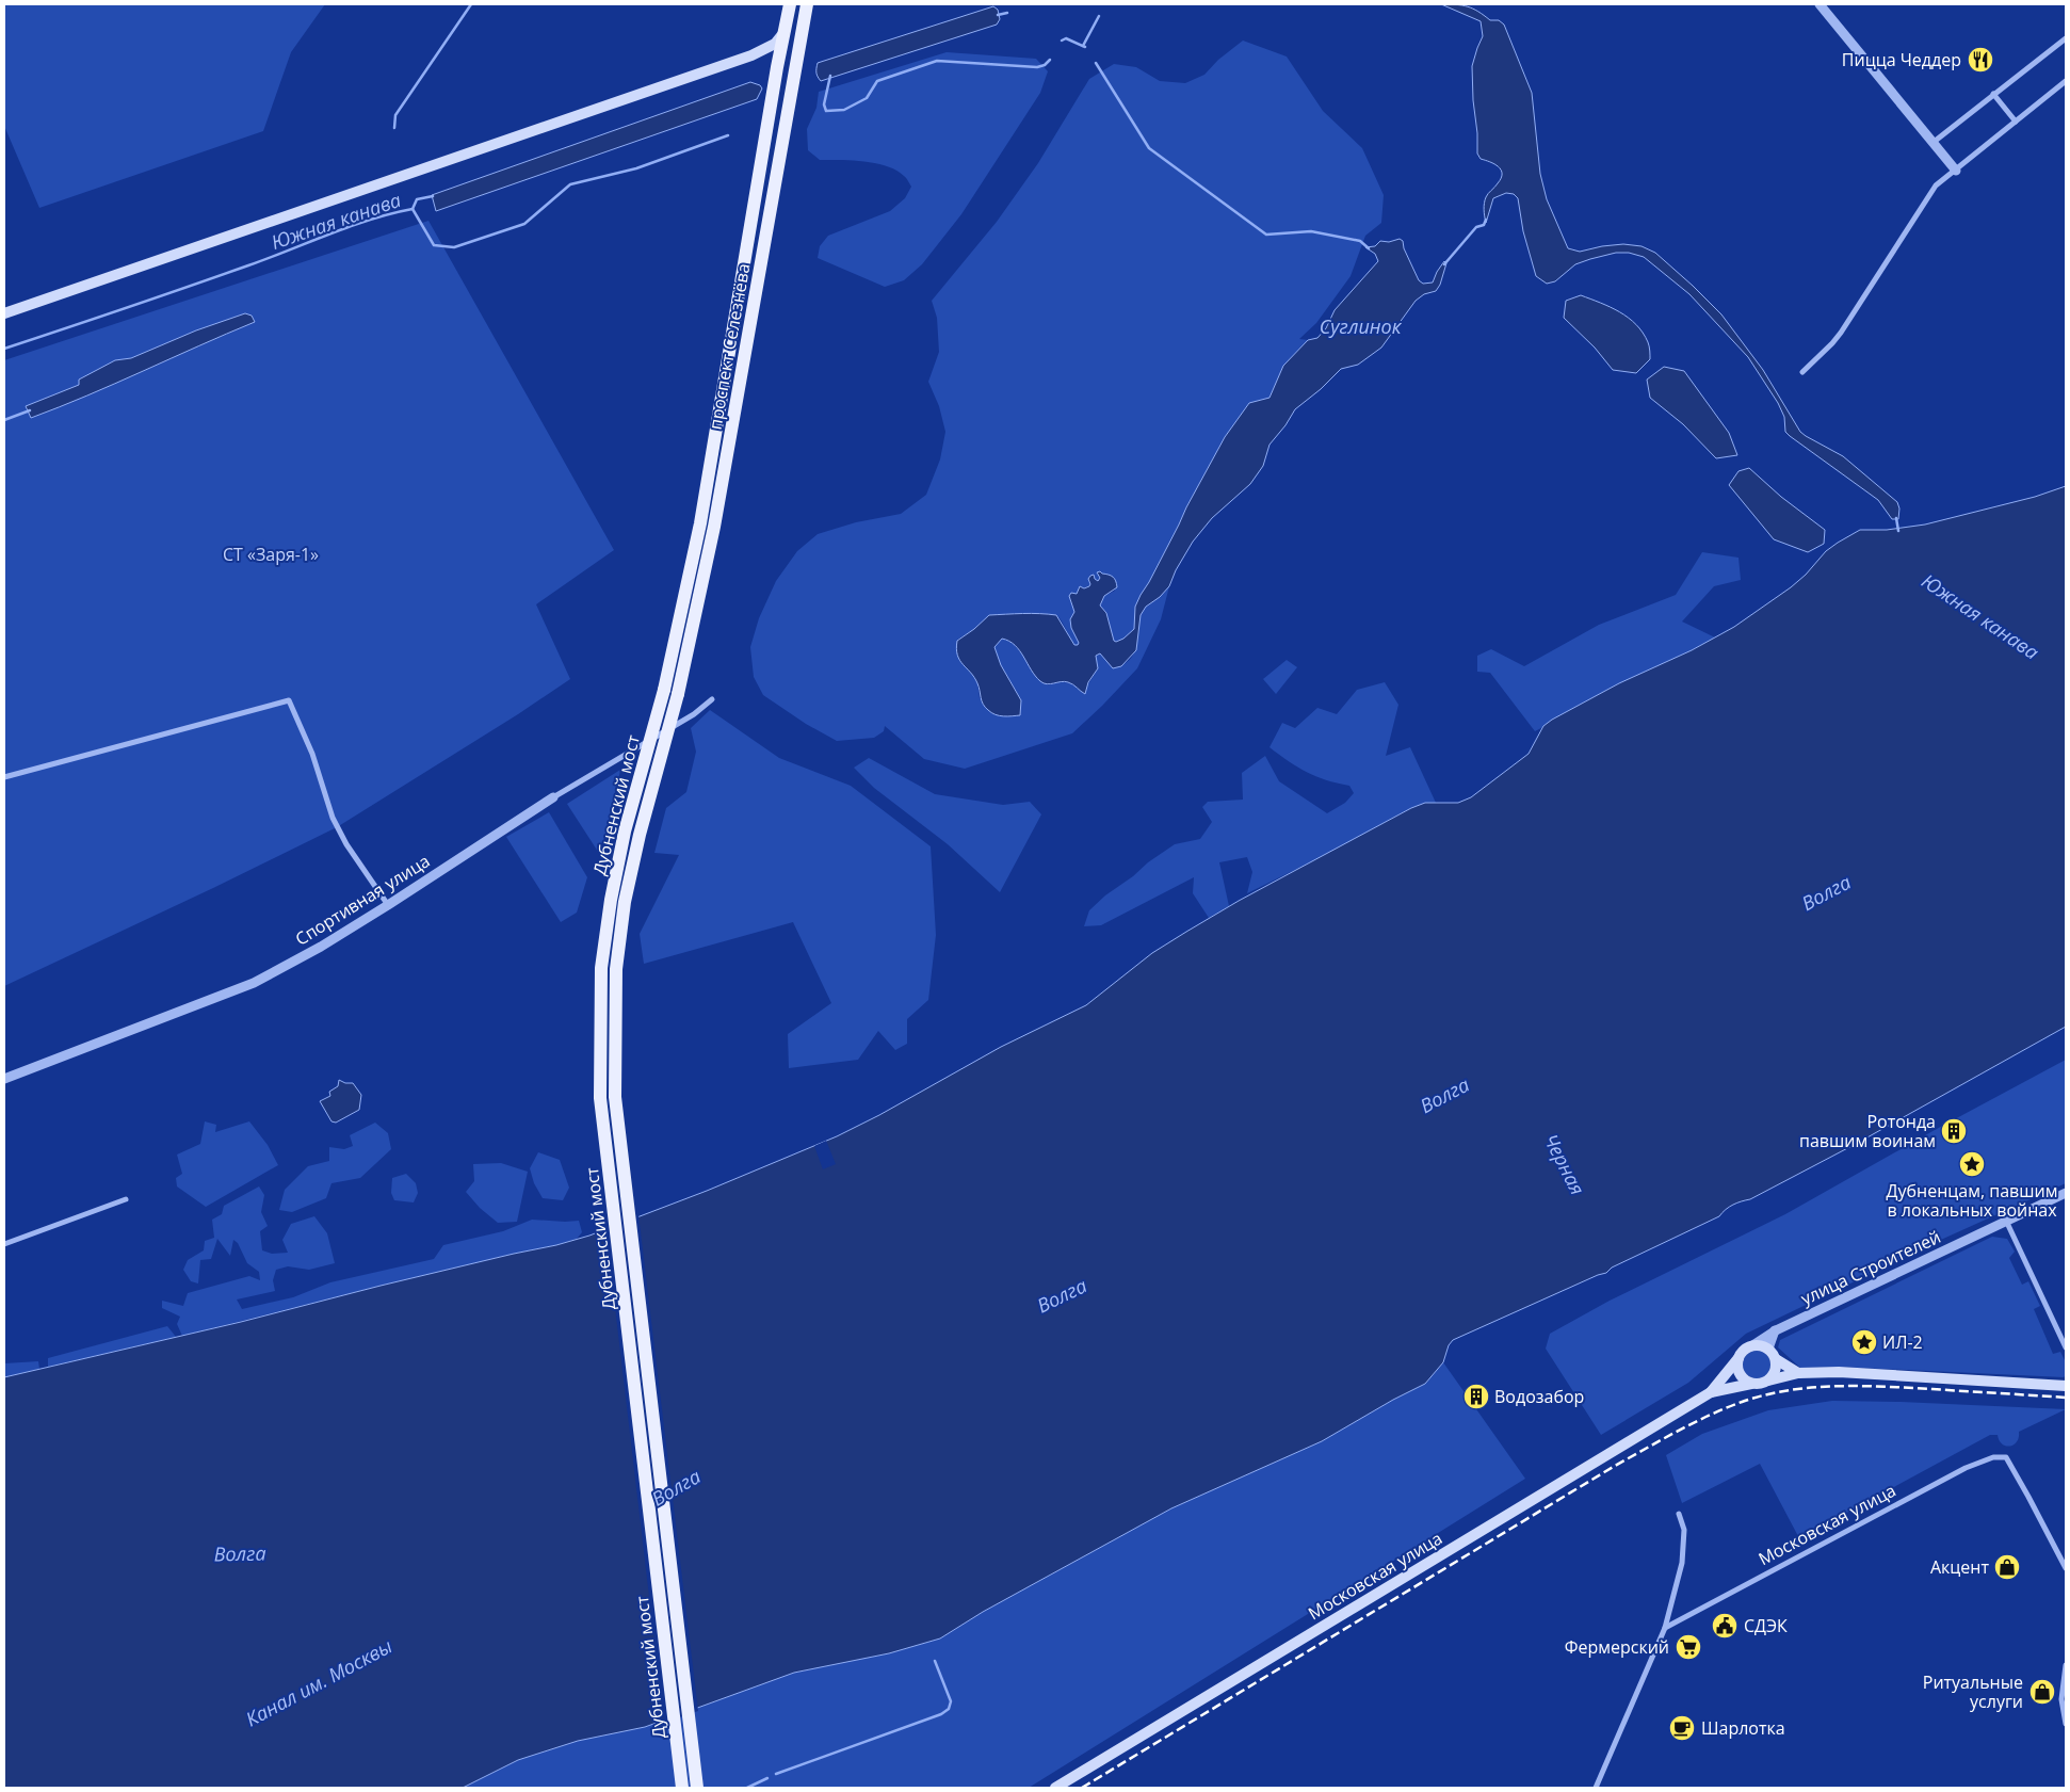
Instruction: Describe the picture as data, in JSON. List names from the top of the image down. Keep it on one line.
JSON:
{"streets":{"main road":["проспект Селезнёва","Дубненский мост","Московская улица"],"street":["Спортивная улица","улица Строителей"]},"crossings":[["проспект Селезнёва","Дубненский мост"]],"water":["Южная канава","Суглинок","Волга","Черная","Канал им. Москвы"],"parks":["СТ «Заря-1»"],"places":{"restaurant":["Пицца Чеддер"],"building":["Ротонда павшим воинам","Водозабор"],"place":["Дубненцам, павшим в локальных войнах","ИЛ-2"],"shop":["Акцент","Ритуальные услуги"],"public building":["СДЭК"],"supermarket":["Фермерский"],"cafe":["Шарлотка"]}}
